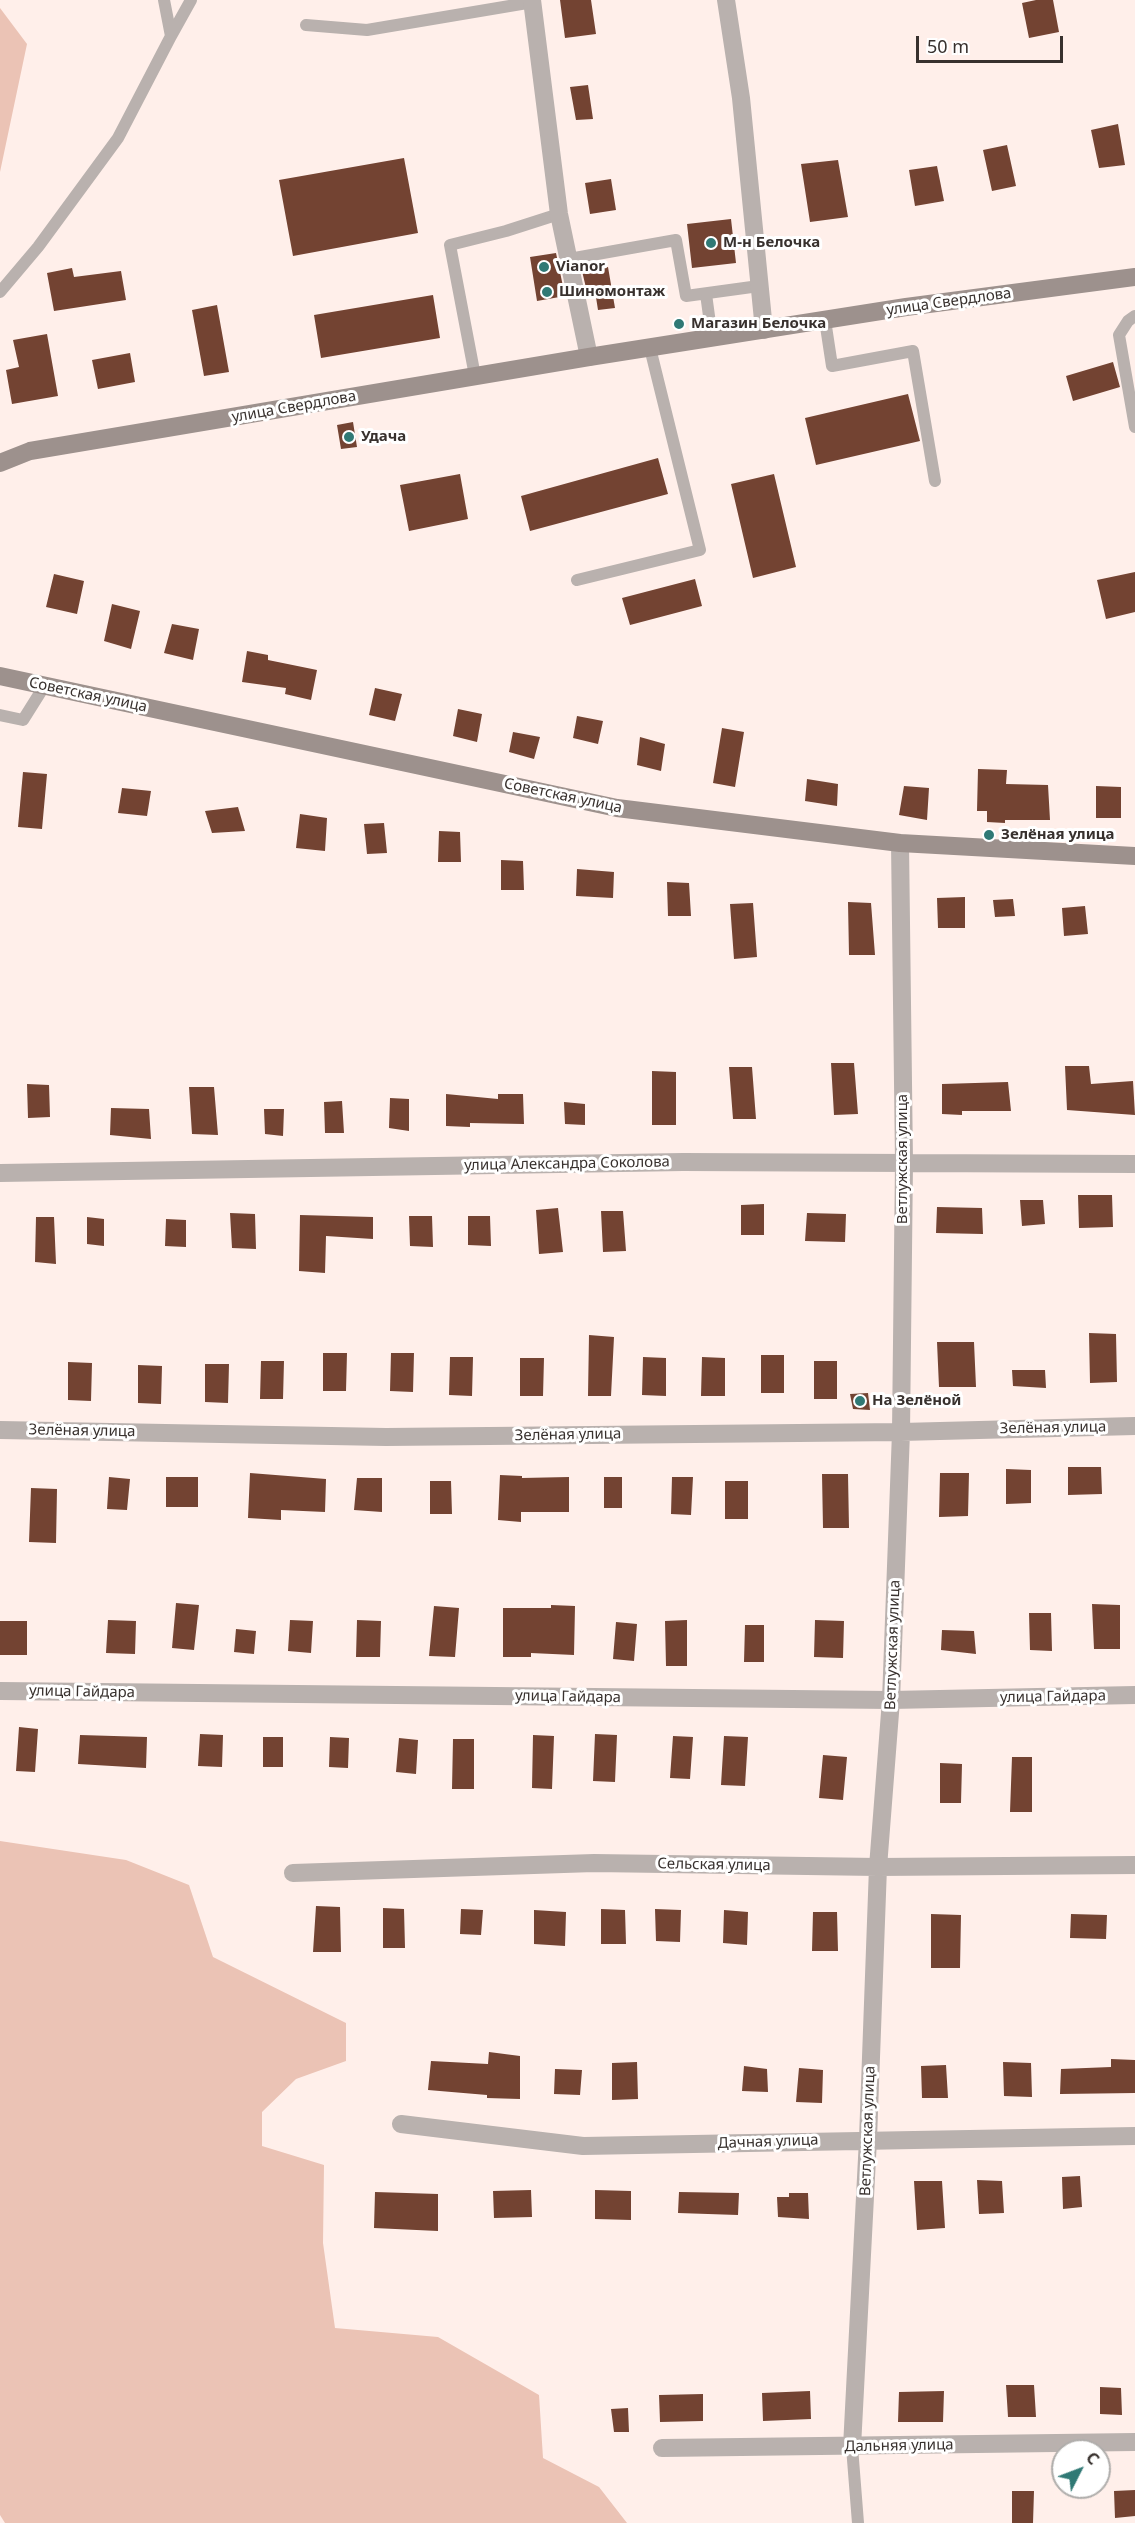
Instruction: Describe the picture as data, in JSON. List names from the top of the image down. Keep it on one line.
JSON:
{"streets":{"main road":["улица Свердлова","Советская улица"],"street":["Ветлужская улица","улица Александра Соколова","Зелёная улица","улица Гайдара","Сельская улица","Дачная улица","Дальняя улица"]},"crossings":[["Советская улица","Ветлужская улица"],["Ветлужская улица","улица Александра Соколова"],["Ветлужская улица","Зелёная улица"],["Ветлужская улица","улица Гайдара"],["Ветлужская улица","Сельская улица"],["Ветлужская улица","Дачная улица"],["Ветлужская улица","Дальняя улица"]],"places":["М-н Белочка","Vianor","Шиномонтаж","Магазин Белочка","Удача","Зелёная улица","На Зелёной"],"scale_bar":"50 m","north":"top right"}
